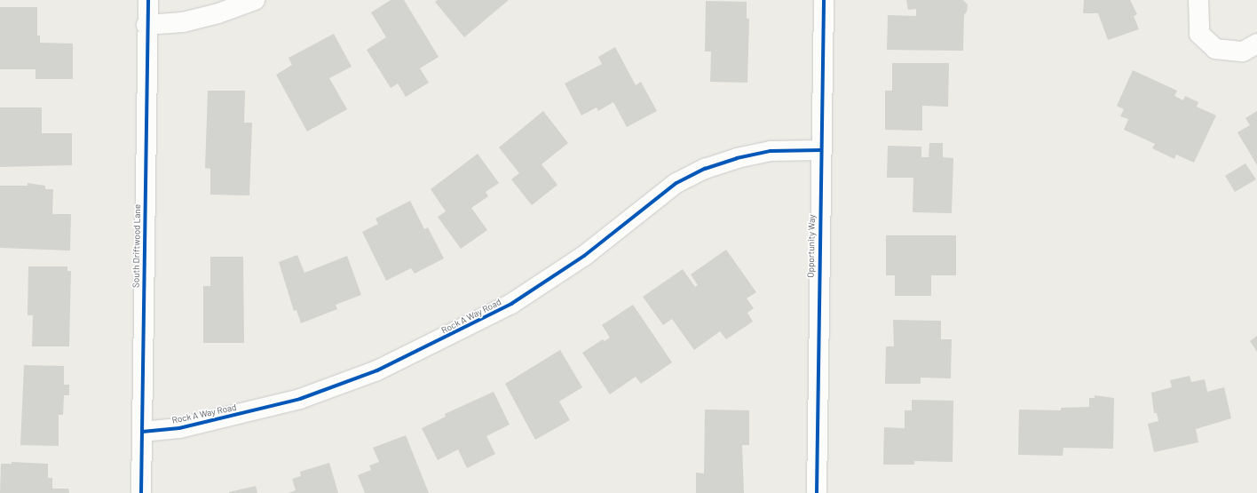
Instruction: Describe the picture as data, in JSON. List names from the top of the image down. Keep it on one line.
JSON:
{"streets":{"street":["South Driftwood Lane","Opportunity Way","Rock A Way Road"]},"crossings":[["South Driftwood Lane","Rock A Way Road"],["Opportunity Way","Rock A Way Road"]]}
